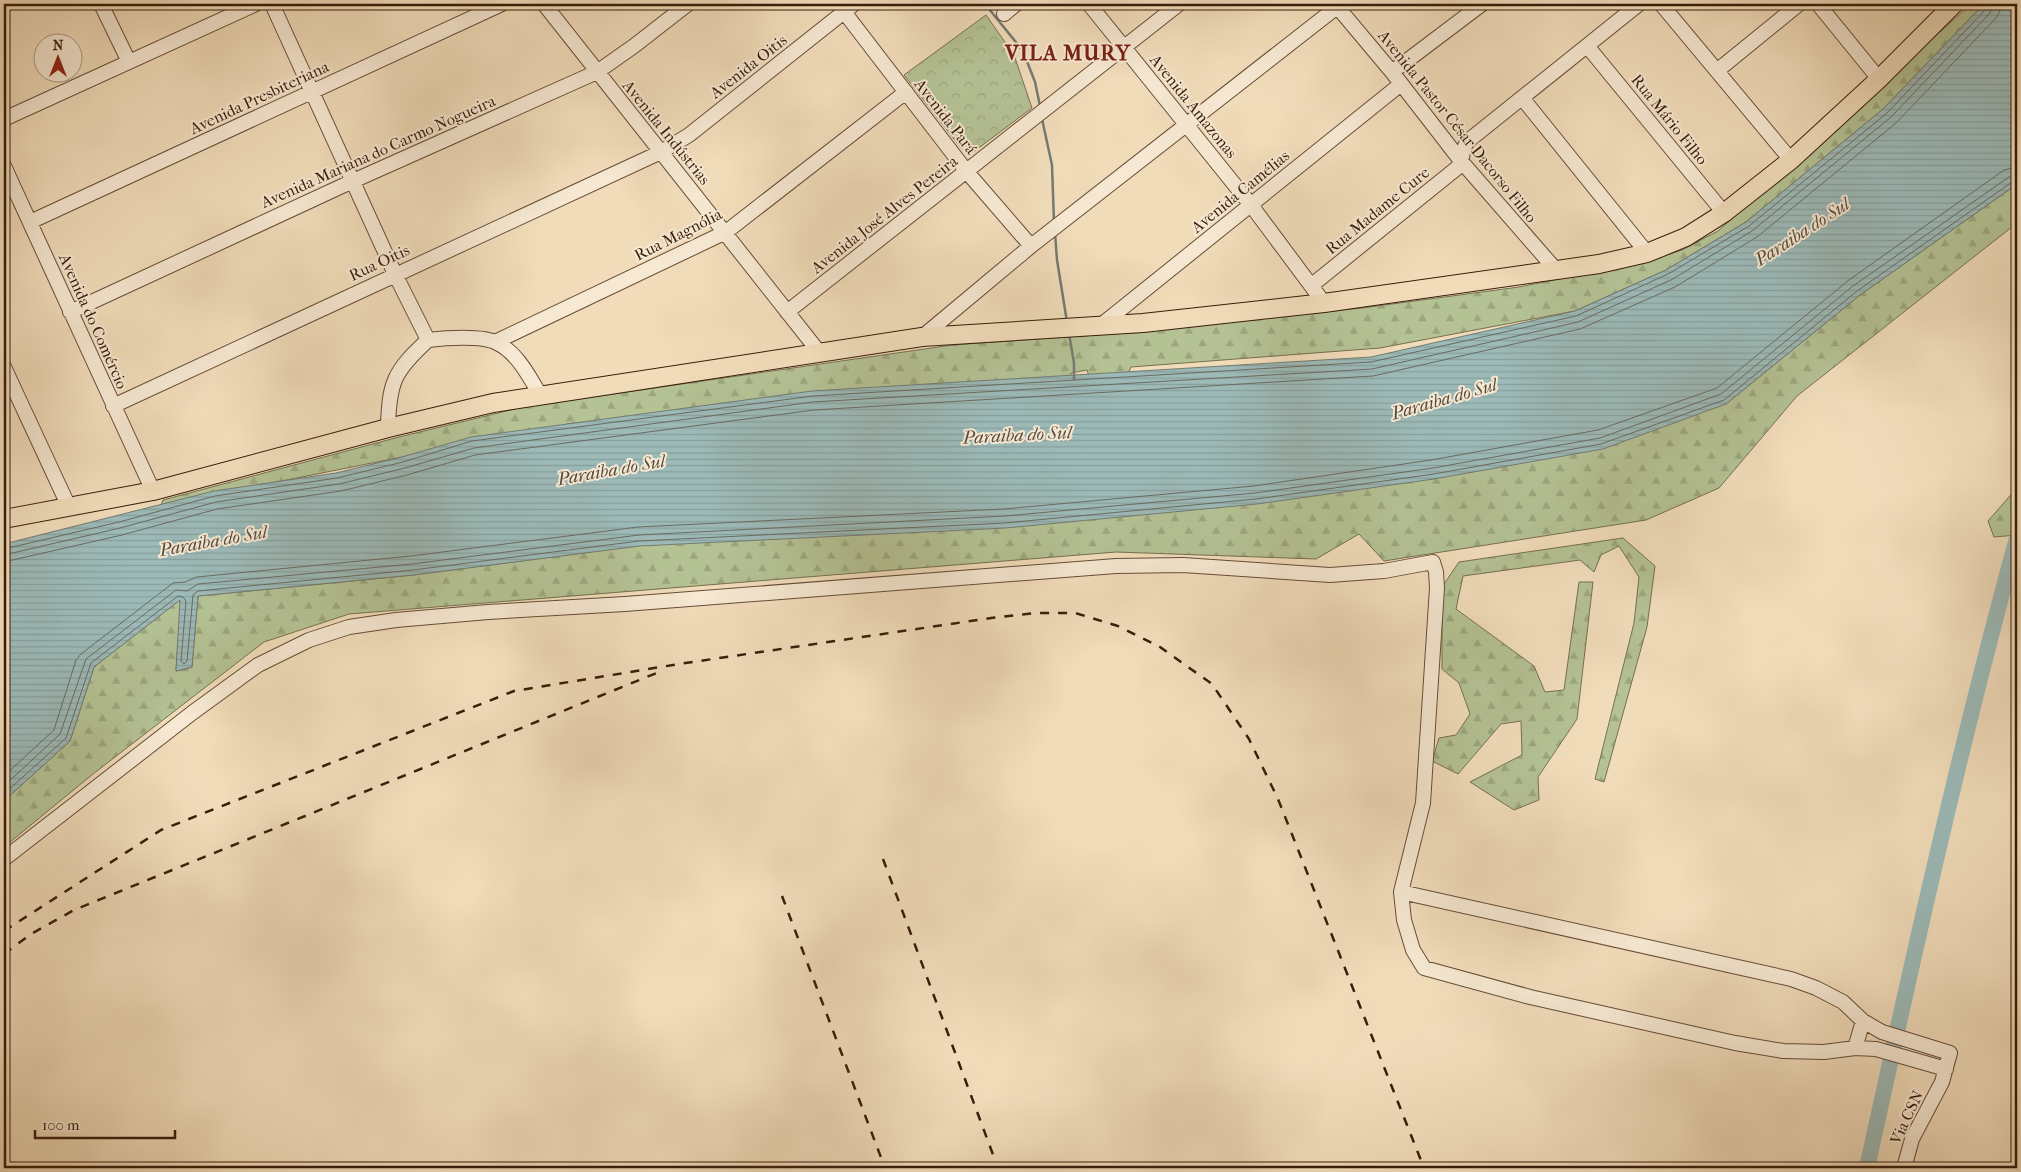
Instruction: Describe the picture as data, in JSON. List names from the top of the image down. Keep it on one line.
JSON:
{"streets":{"street":["Avenida Oitis","Avenida Presbiteriana","Avenida Amazonas","Avenida Pará","Rua Mário Filho","Avenida Pastor César Dacorso Filho","Avenida Indústrias","Avenida Mariana do Carmo Nogueira","Avenida Camélias","Rua Madame Cure","Avenida José Alves Pereira","Rua Magnólia","Rua Oitis","Avenida do Comércio","Via CSN"]},"crossings":[["Avenida Oitis","Avenida Pará"],["Avenida Oitis","Avenida Indústrias"],["Avenida Oitis","Rua Oitis"],["Avenida Presbiteriana","Avenida do Comércio"],["Avenida Amazonas","Avenida Camélias"],["Avenida Amazonas","Rua Madame Cure"],["Avenida Amazonas","Avenida José Alves Pereira"],["Avenida Pará","Avenida José Alves Pereira"],["Avenida Pará","Rua Magnólia"],["Avenida Pastor César Dacorso Filho","Avenida Camélias"],["Avenida Pastor César Dacorso Filho","Rua Madame Cure"],["Avenida Indústrias","Avenida Mariana do Carmo Nogueira"],["Avenida Indústrias","Avenida José Alves Pereira"],["Avenida Indústrias","Rua Magnólia"],["Avenida Indústrias","Rua Oitis"],["Avenida Mariana do Carmo Nogueira","Avenida do Comércio"],["Rua Oitis","Avenida do Comércio"]],"districts":["VILA MURY"],"water":["Paraiba do Sul"],"scale_bar":"100 m","north":"top"}
